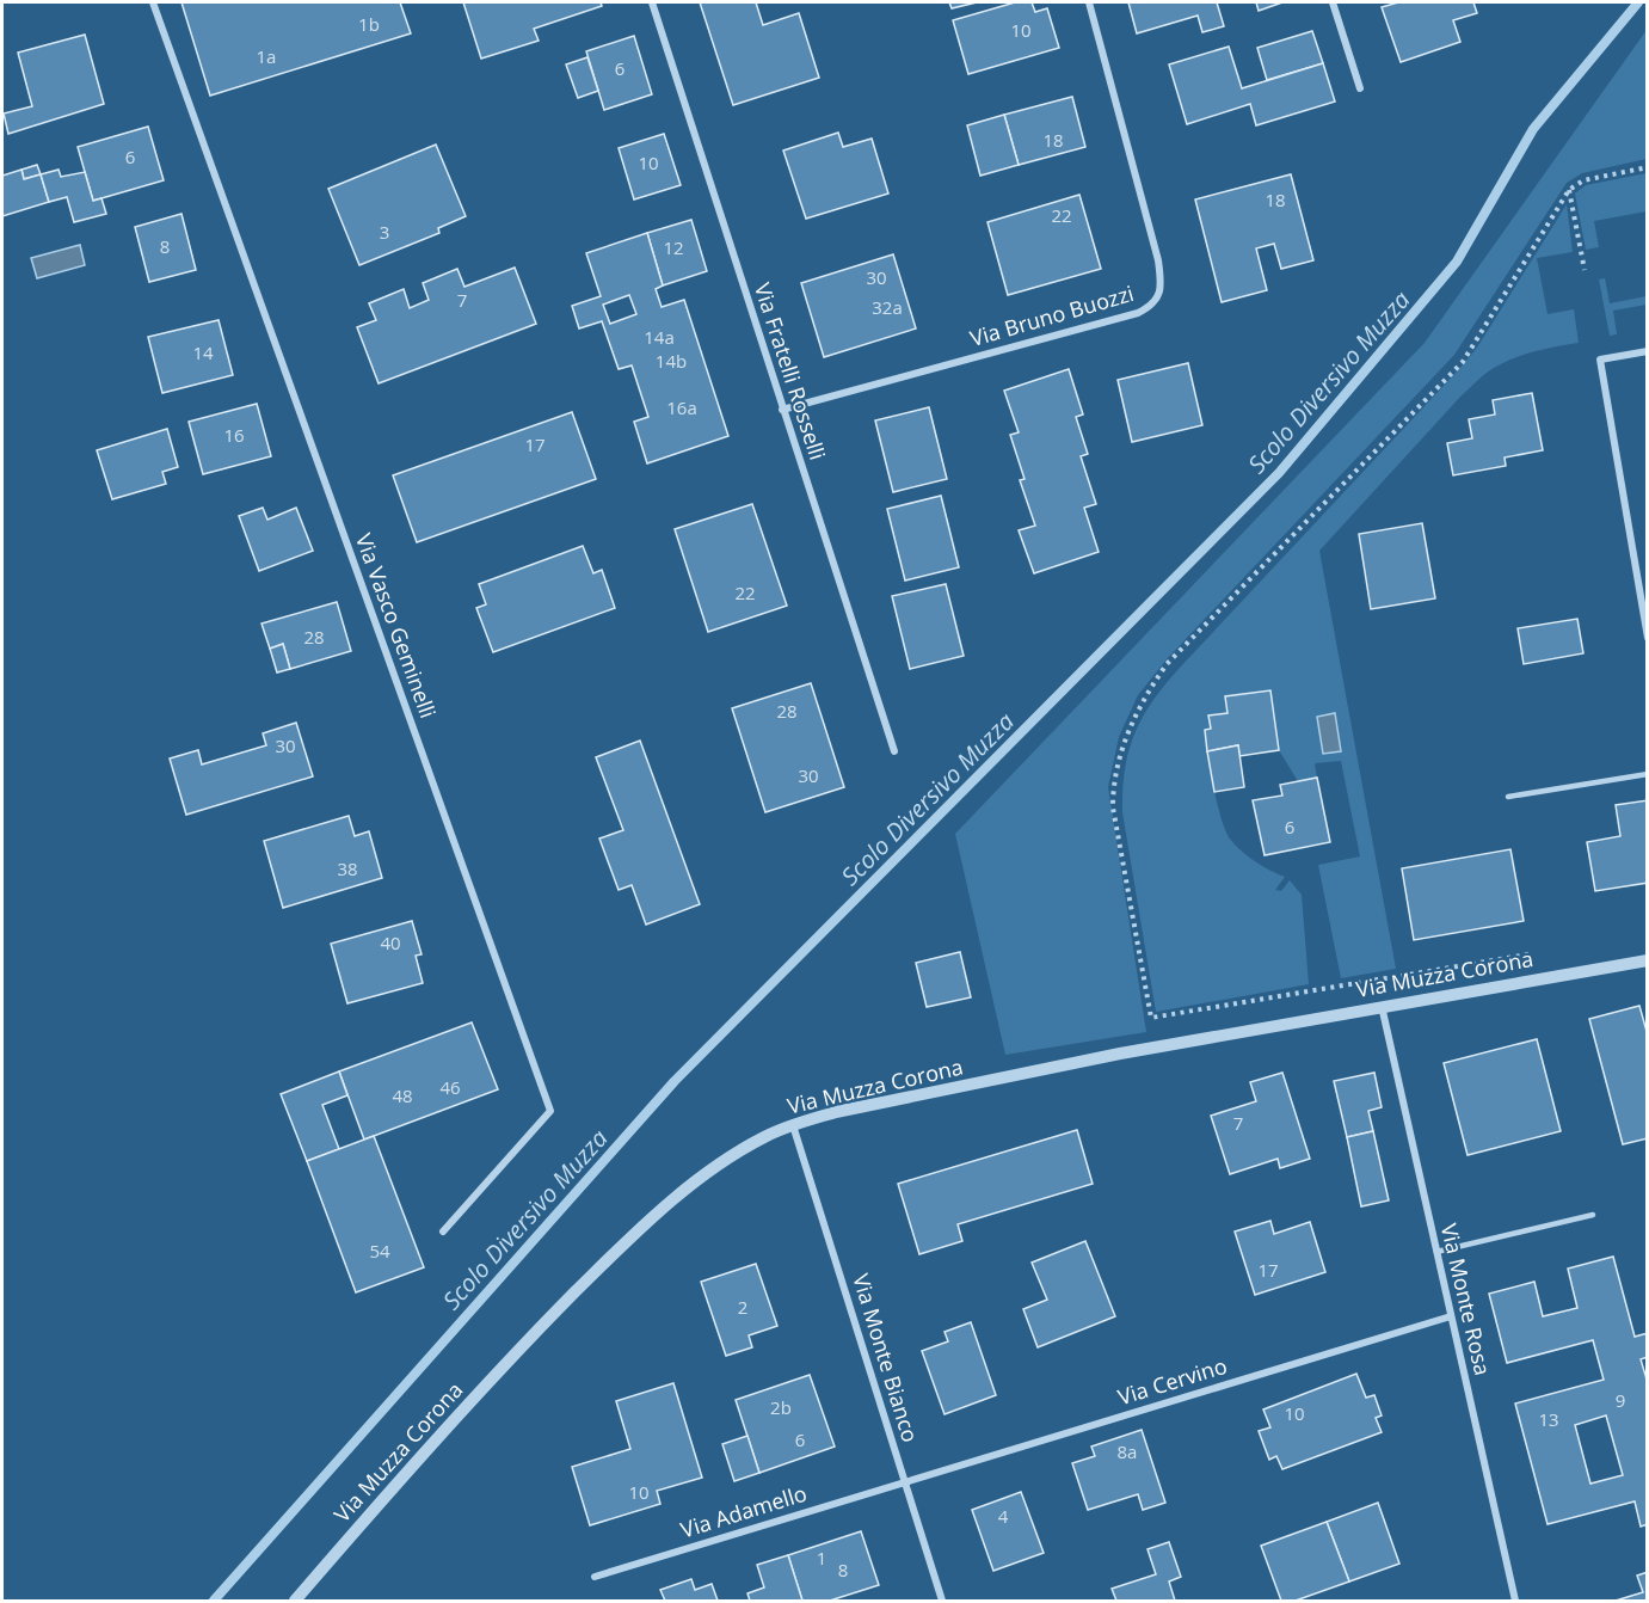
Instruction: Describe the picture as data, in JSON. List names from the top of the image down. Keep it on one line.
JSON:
{"streets":{"street":["Via Bruno Buozzi","Via Fratelli Rosselli","Via Vasco Geminelli","Via Muzza Corona","Via Monte Rosa","Via Monte Bianco","Via Cervino","Via Adamello"]},"crossings":[["Via Bruno Buozzi","Via Fratelli Rosselli"],["Via Muzza Corona","Via Monte Rosa"],["Via Muzza Corona","Via Monte Bianco"],["Via Monte Rosa","Via Cervino"],["Via Monte Bianco","Via Cervino"],["Via Monte Bianco","Via Adamello"],["Via Cervino","Via Adamello"]],"water":["Scolo Diversivo Muzza"],"house_numbers":["1b","10","1a","6","18","6","10","18","22","3","8","12","30","7","32a","14a","14","14b","16a","16","17","22","28","28","30","30","6","38","40","46","48","7","54","17","2","9","2b","10","13","6","8a","10","4","1","8"]}
